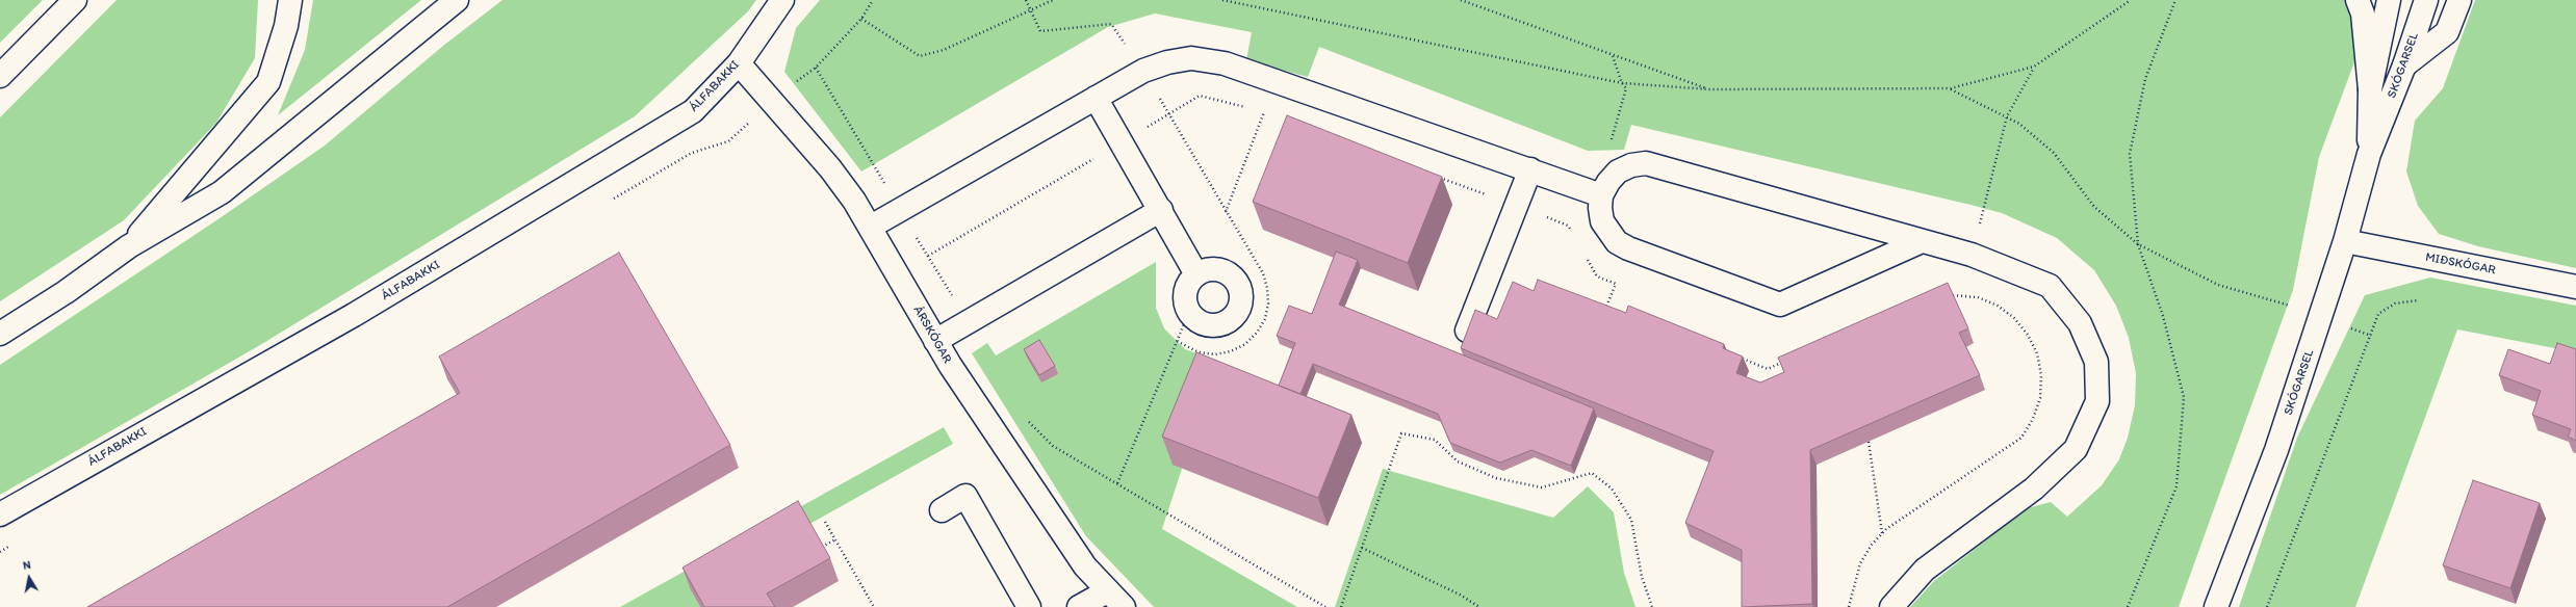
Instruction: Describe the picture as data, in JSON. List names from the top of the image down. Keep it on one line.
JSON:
{"streets":{"main road":["SKÓGARSEL","ÁLFABAKKI","MIÐSKÓGAR","ÁRSKÓGAR"]},"crossings":[["SKÓGARSEL","MIÐSKÓGAR"],["ÁLFABAKKI","ÁRSKÓGAR"]],"north":"top"}
